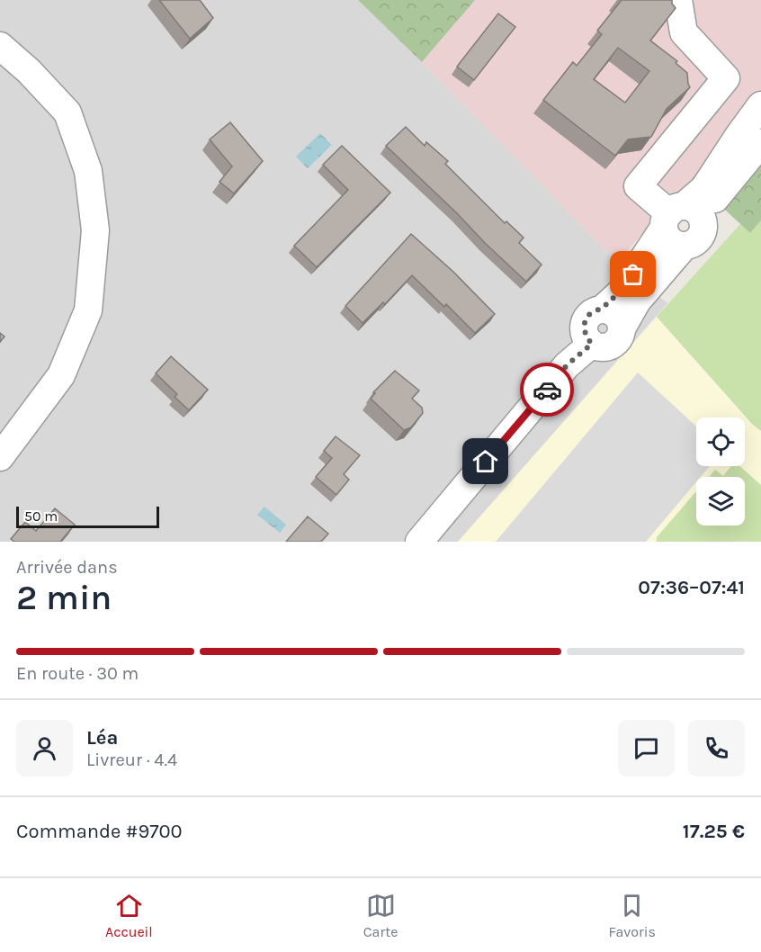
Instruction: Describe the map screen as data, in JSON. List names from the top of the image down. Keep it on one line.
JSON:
{"scale_bar":"50 m","page":{"scale":"50 m","heading":["2 min","Arrivée dans","07:36–07:41"],"panel":["Léa","Livreur · 4.4","Commande #9700","17.25 €"],"bar":"En route · 30 m","tabs":["Accueil","Carte","Favoris"]}}
